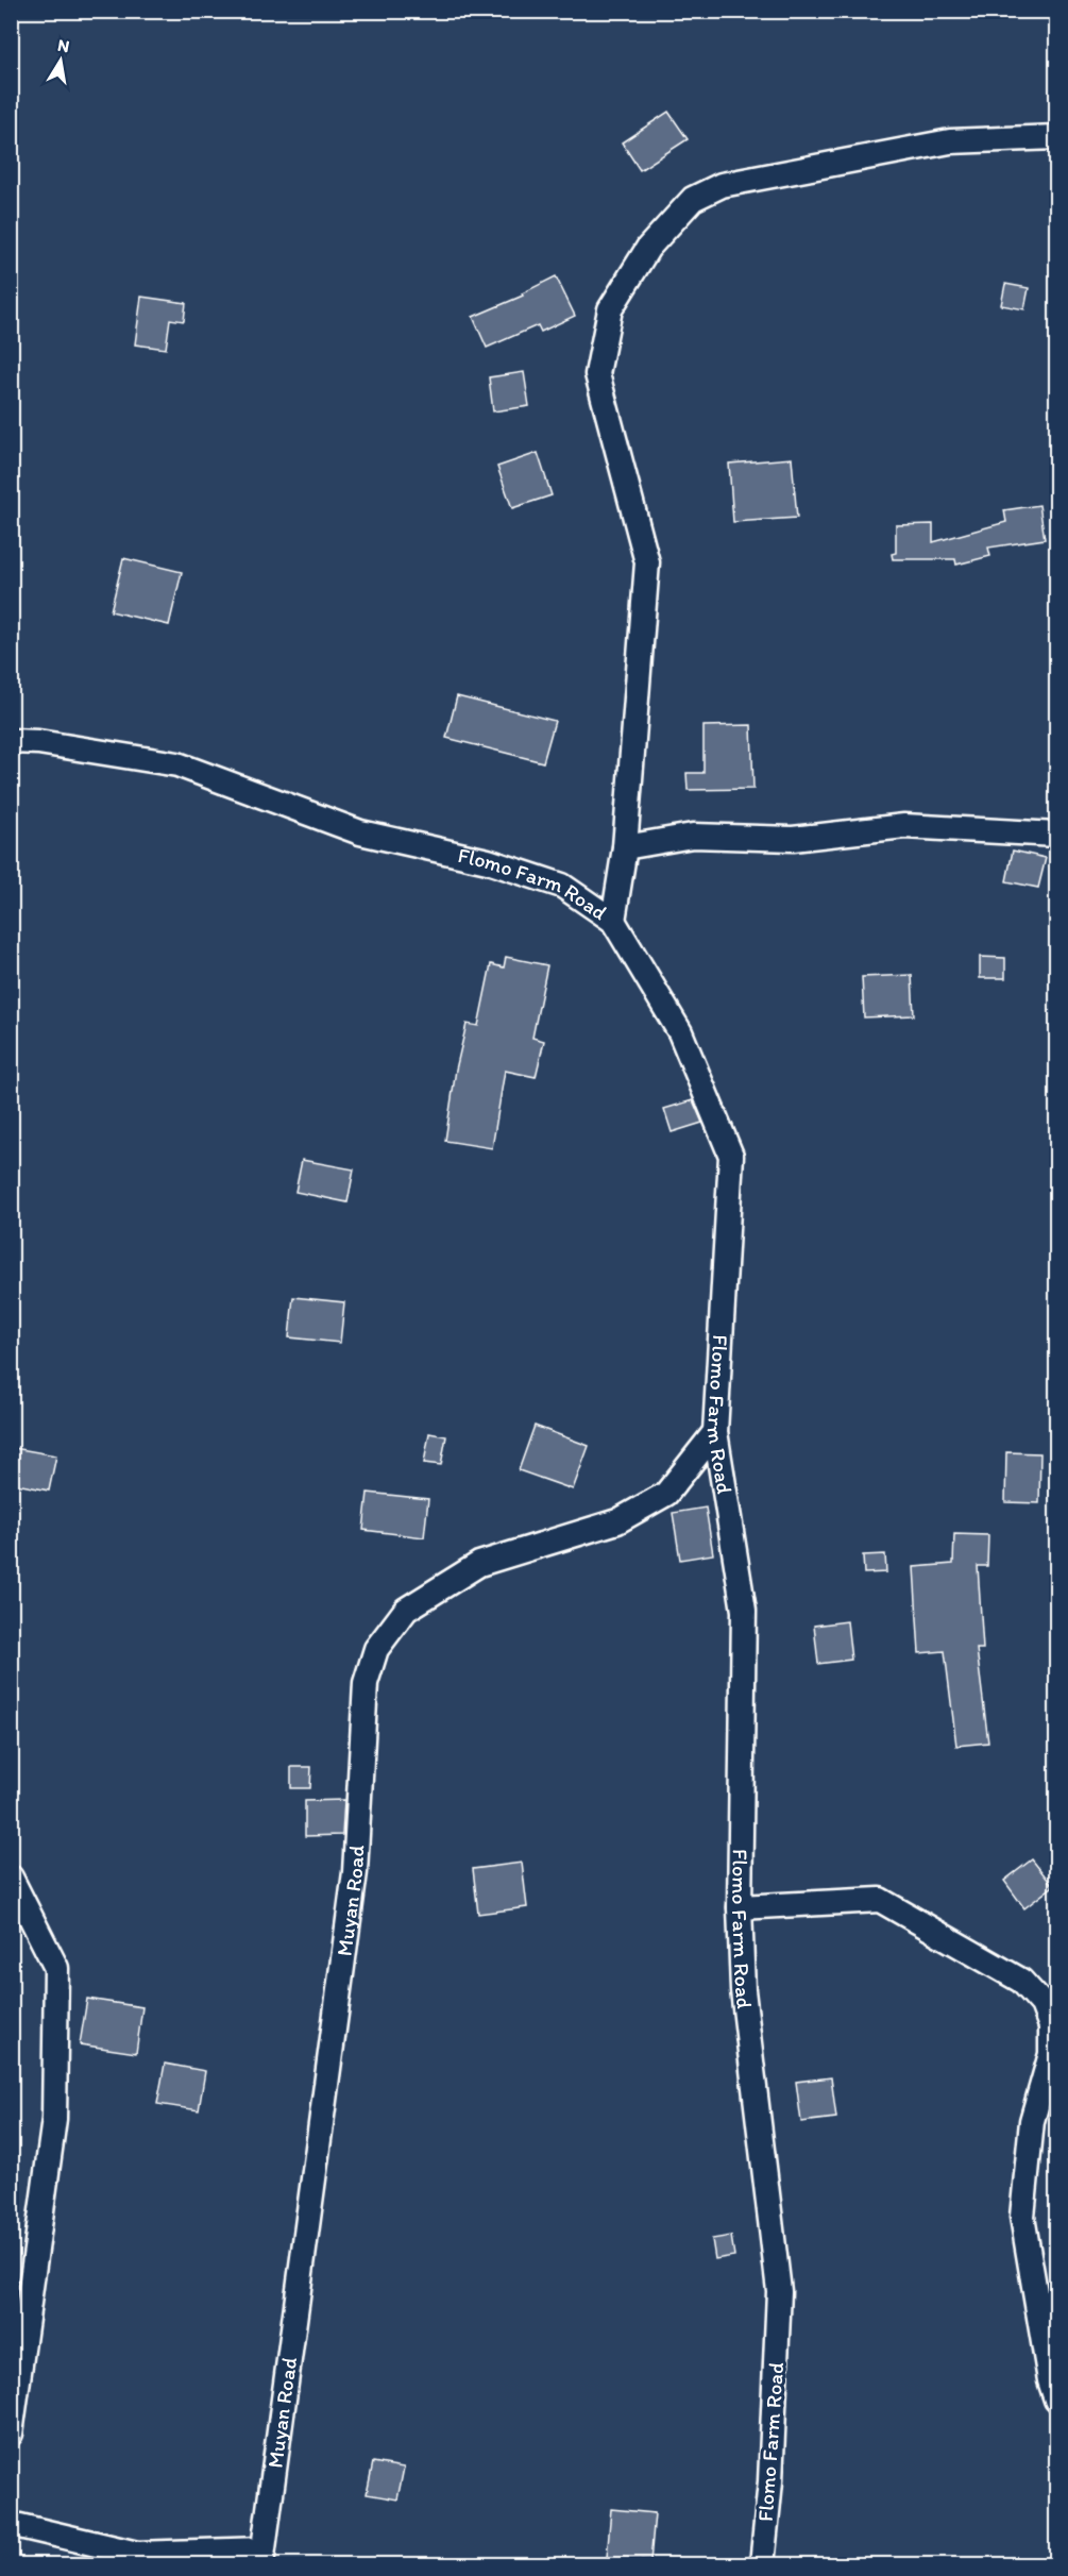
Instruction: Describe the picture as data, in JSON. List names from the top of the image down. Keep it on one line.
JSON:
{"streets":{"street":["Flomo Farm Road","Muyan Road"]},"crossings":[["Flomo Farm Road","Muyan Road"]],"north":"top"}
